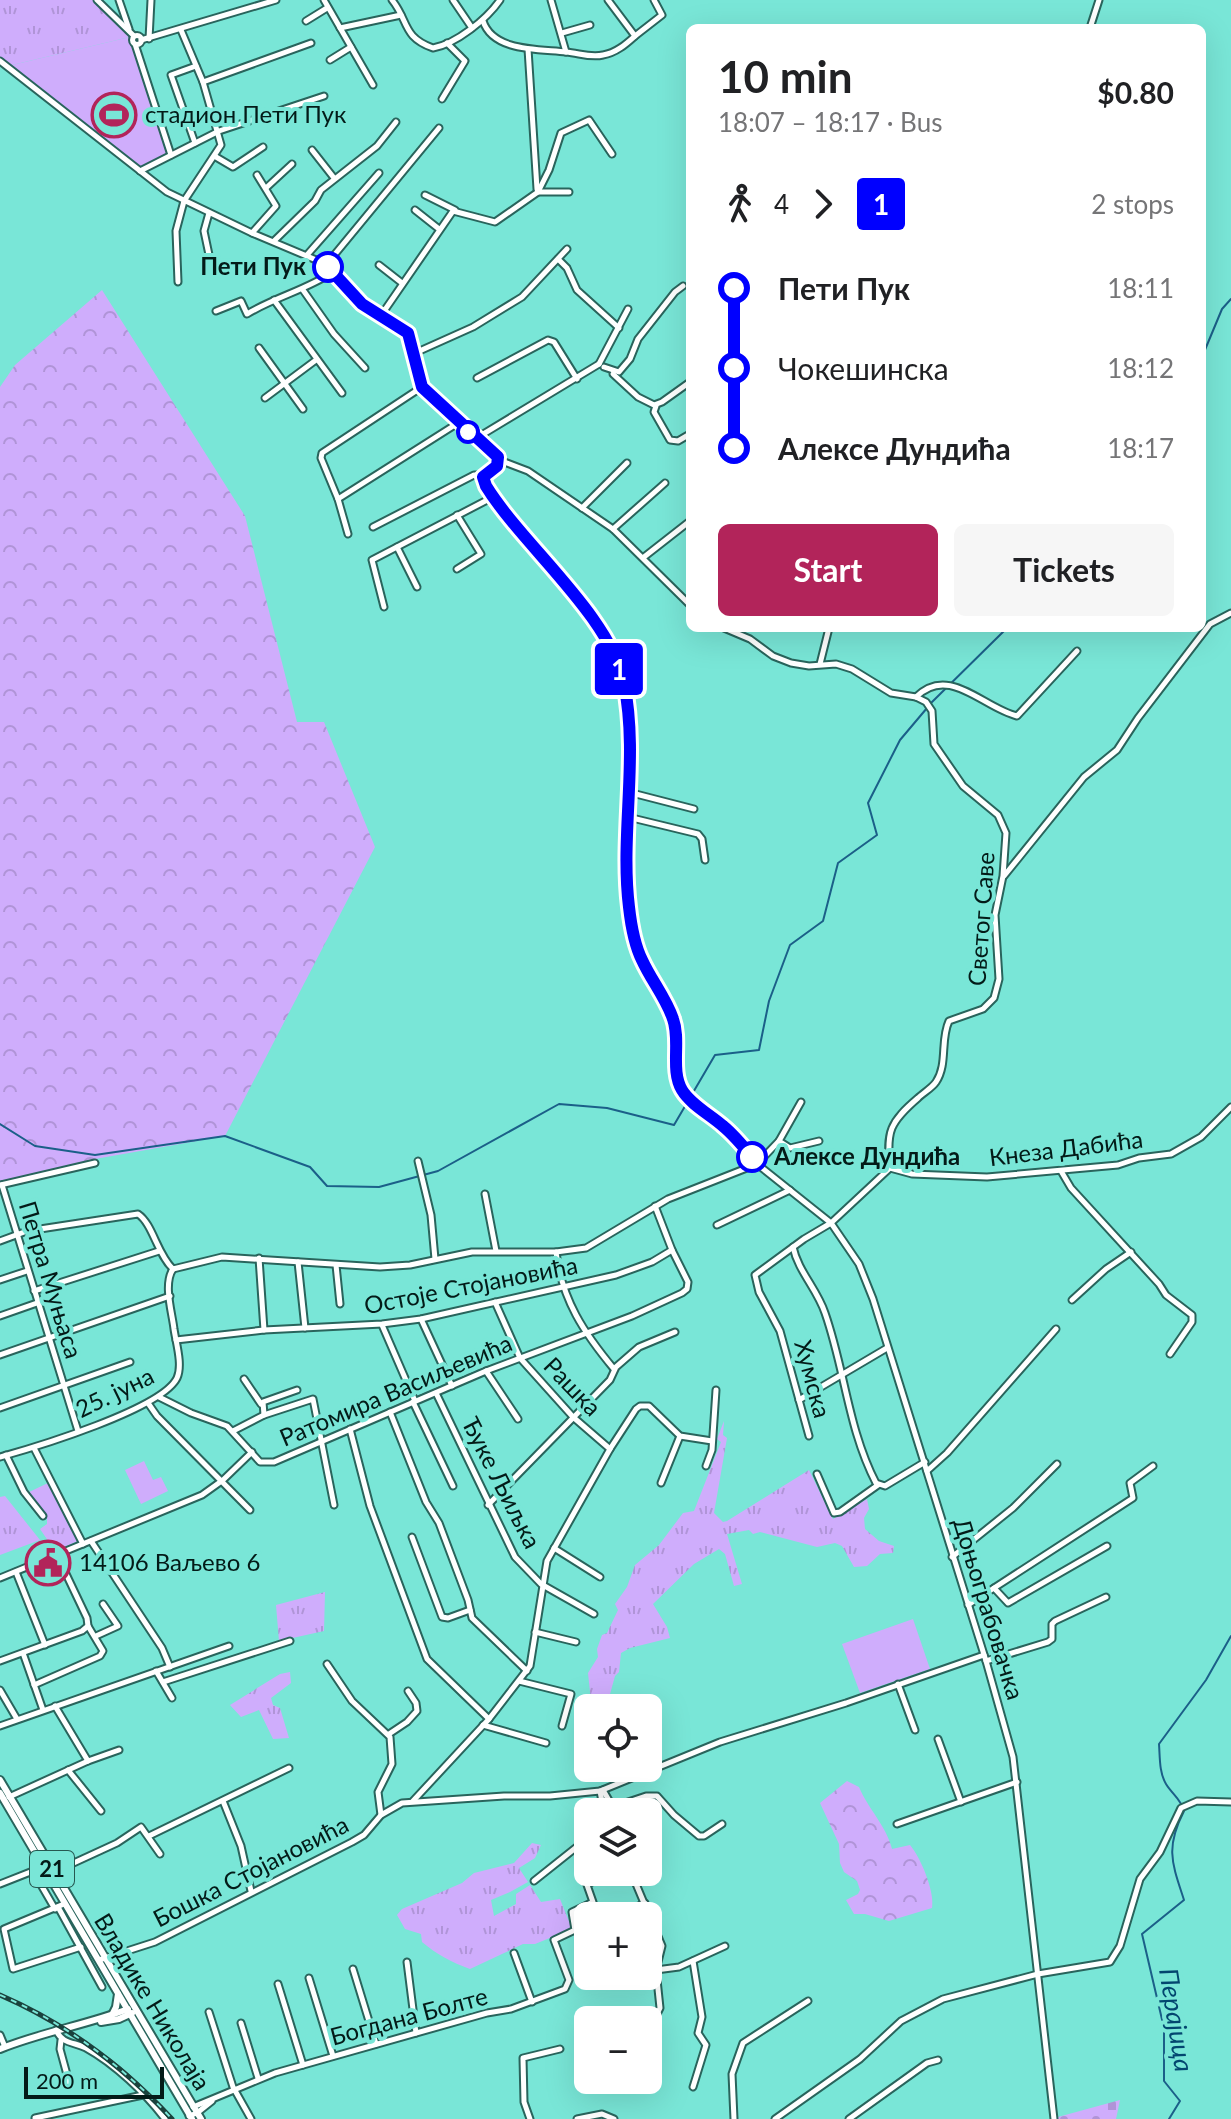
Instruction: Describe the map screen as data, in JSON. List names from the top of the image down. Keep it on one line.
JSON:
{"streets":{"main road":["21","Владике Николаја"],"street":["Светог Саве","Кнеза Дабића","Петра Муњаса","Остоје Стојановића","Хумска","Рашка","Ратомира Васиљевића","25. јуна","Ђуке Љиљка","Доњограбовачка","Бошка Стојановића","Богдана Болте"]},"crossings":[["Светог Саве","Кнеза Дабића"],["Петра Муњаса","25. јуна"],["Остоје Стојановића","Рашка"],["Остоје Стојановића","Ратомира Васиљевића"],["Остоје Стојановића","25. јуна"],["Рашка","Ратомира Васиљевића"],["Ратомира Васиљевића","Ђуке Љиљка"],["Доњограбовачка","Бошка Стојановића"],["Бошка Стојановића","Владике Николаја"],["Владике Николаја","Богдана Болте"]],"water":["Перајица"],"places":{"sports":["стадион Пети Пук"],"other":["Пети Пук","Алексе Дундића"],"public building":["14106 Ваљево 6"]},"lines":["bus line 1"],"scale_bar":"200 m","page":{"on_map":"1","heading":["10 min","18:07 – 18:17 · Bus","$0.80"],"legs":["4","1","2 stops"],"list":[{"name":"Пети Пук","value":"18:11"},{"name":"Чокешинска","value":"18:12"},{"name":"Алексе Дундића","value":"18:17"}],"buttons":["Start","Tickets"],"map_buttons":["+","−"],"scale":"200 m"}}
